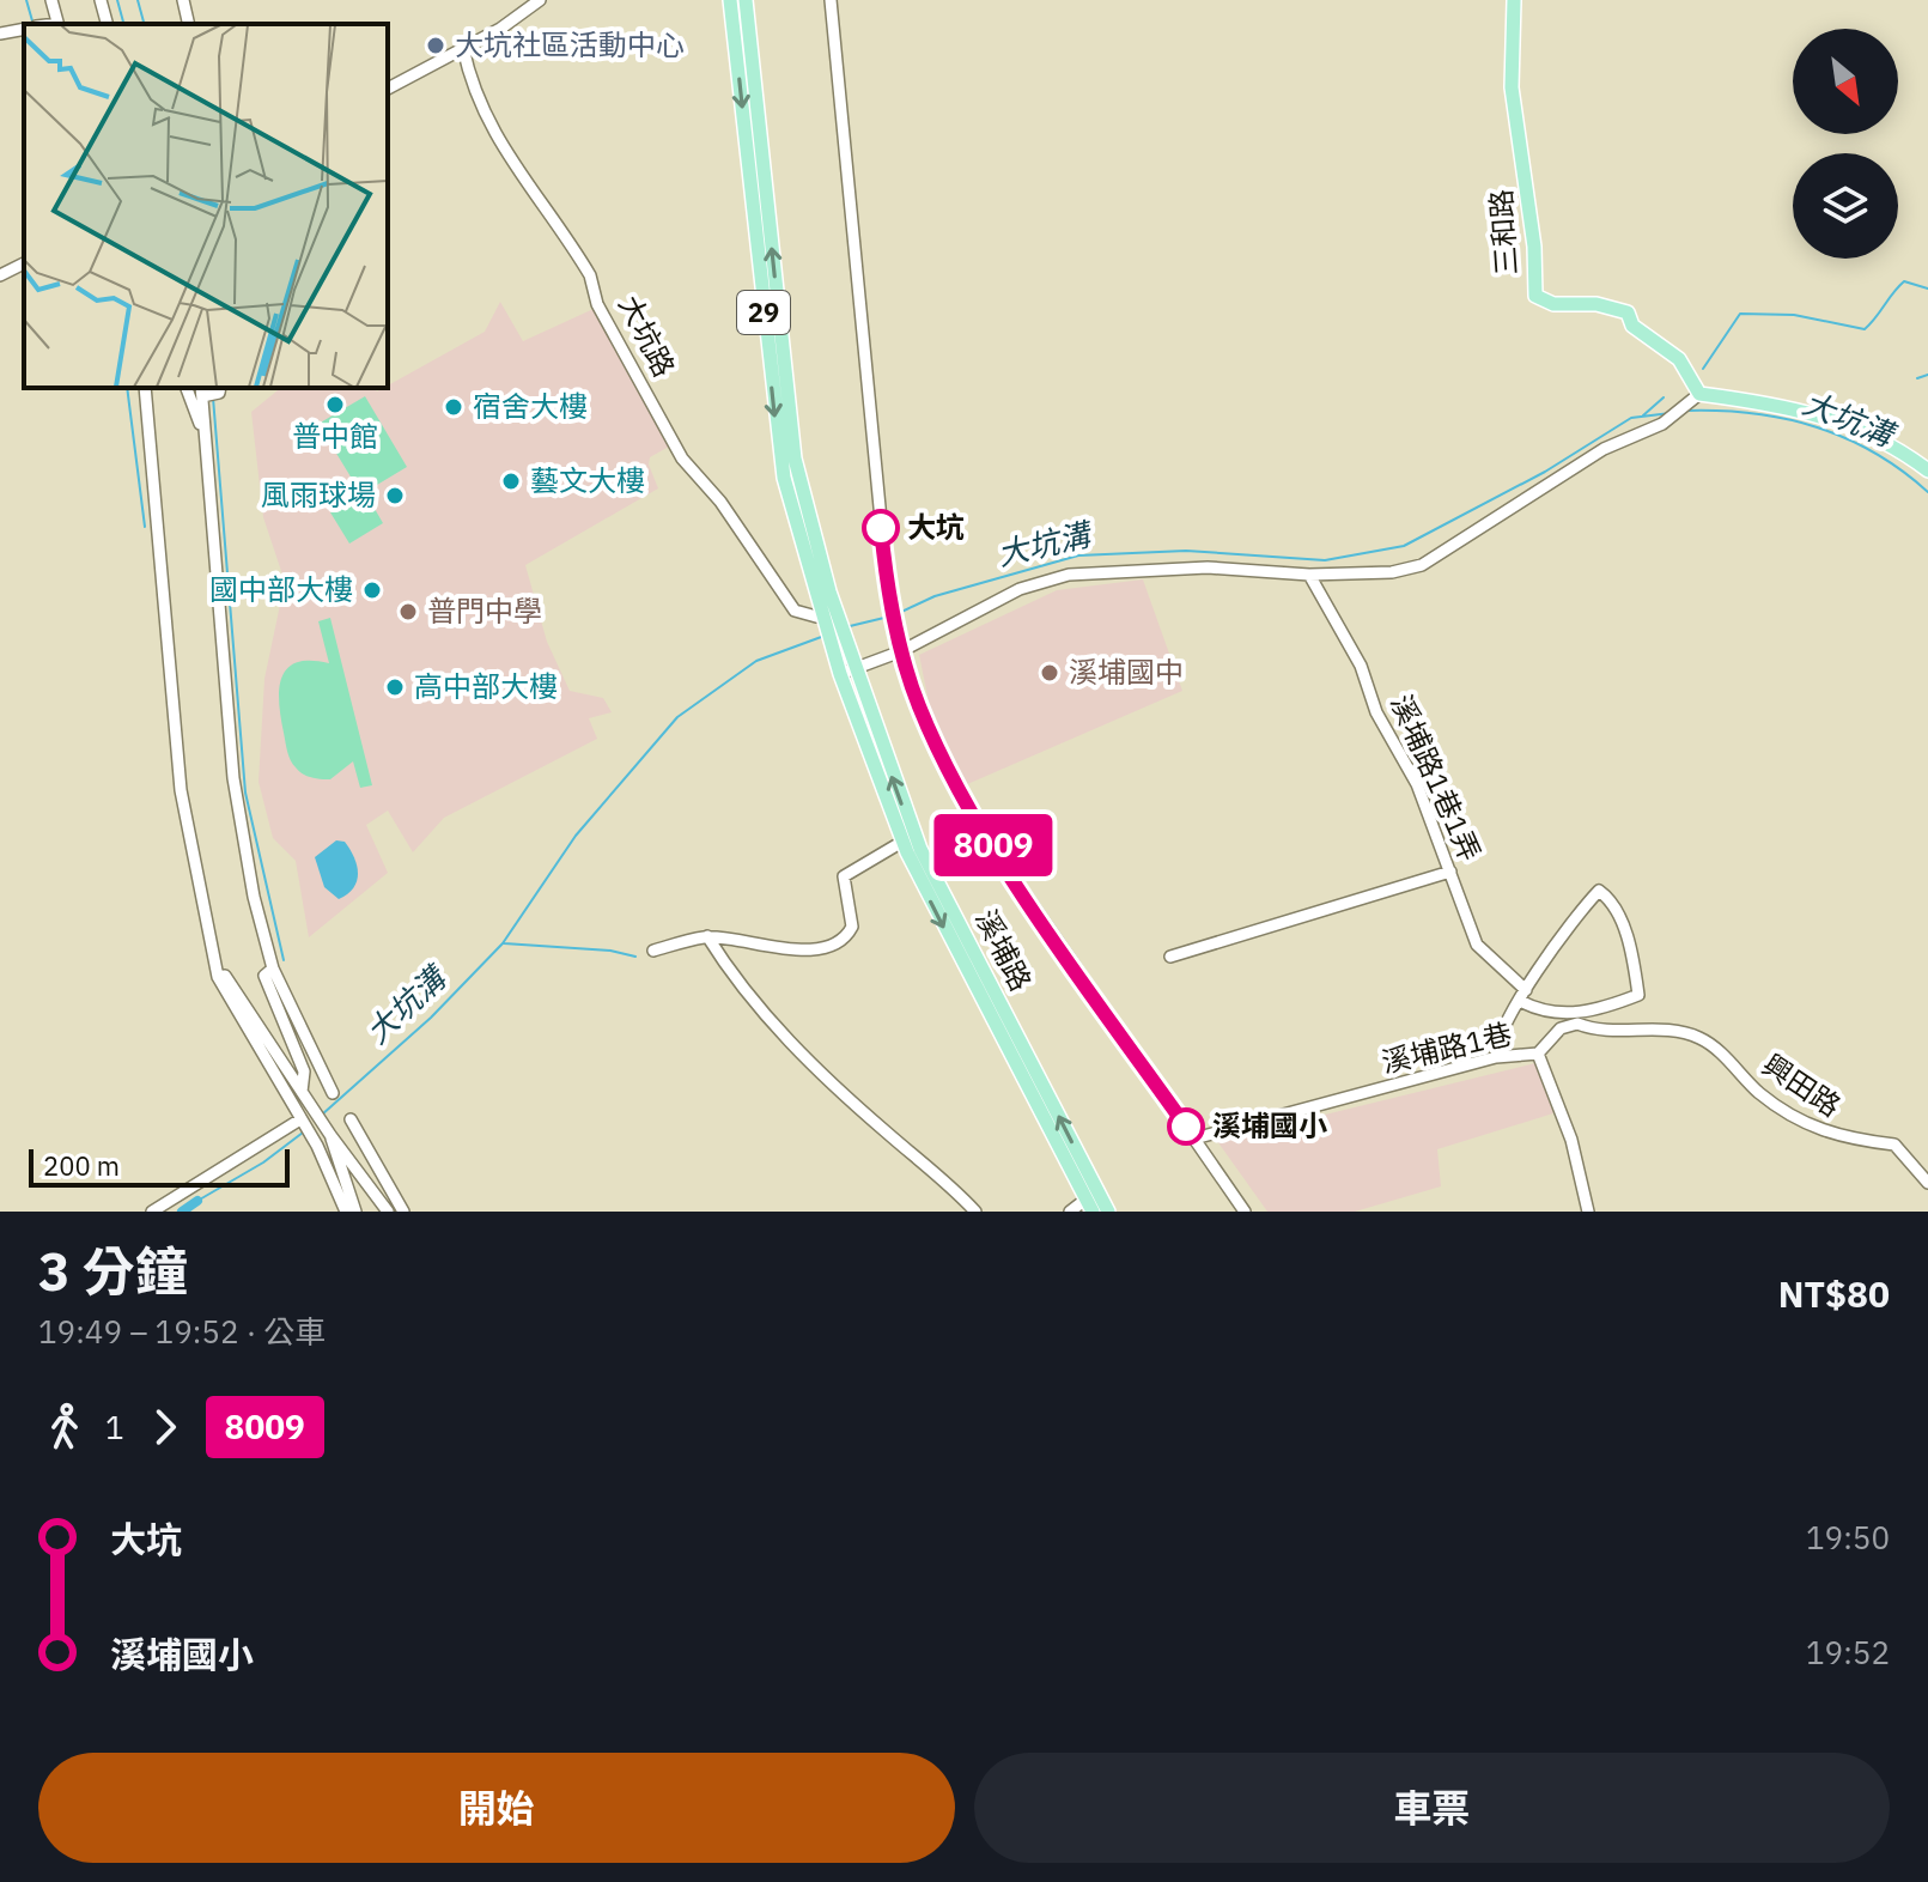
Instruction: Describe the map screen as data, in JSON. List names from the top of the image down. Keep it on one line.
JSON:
{"streets":{"main road":["三和路","29","溪埔路"],"street":["大坑路","溪埔路1巷1弄","溪埔路1巷","興田路"]},"crossings":[["29","大坑路"],["29","溪埔路"],["大坑路","溪埔路"],["溪埔路1巷1弄","溪埔路1巷"],["溪埔路","溪埔路1巷"],["溪埔路1巷","興田路"]],"water":["大坑溝"],"places":["大坑社區活動中心","普中館","宿舍大樓","藝文大樓","風雨球場","大坑","國中部大樓","普門中學","溪埔國中","高中部大樓","溪埔國小"],"lines":["bus line 8009"],"scale_bar":"200 m","north":"bottom right","page":{"on_map":"8009","scale":"200 m","heading":["3 分鐘","19:49 – 19:52 · 公車","NT$80"],"legs":["1","8009"],"list":[{"name":"大坑","value":"19:50"},{"name":"溪埔國小","value":"19:52"}],"buttons":["開始","車票"]}}
